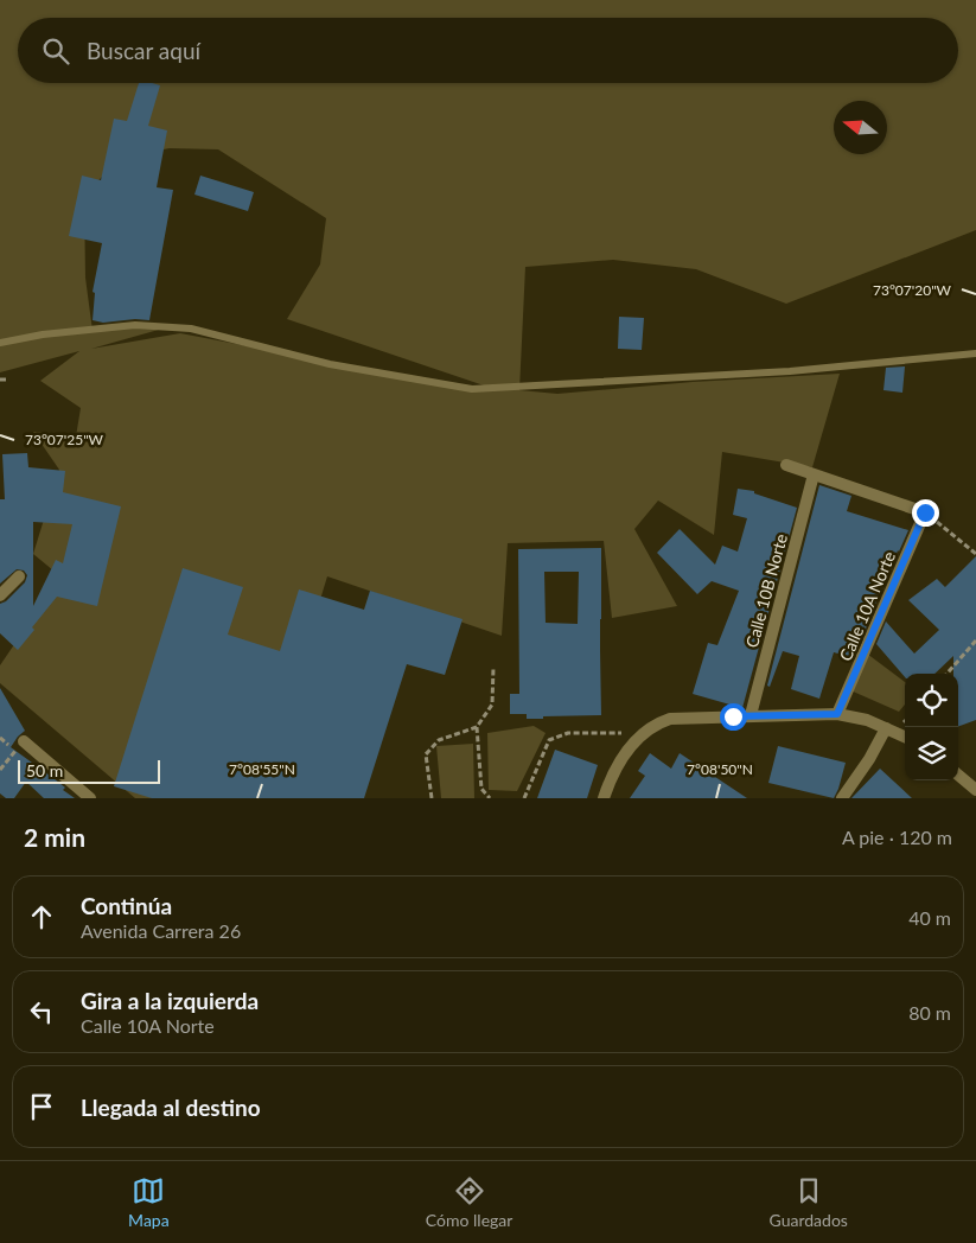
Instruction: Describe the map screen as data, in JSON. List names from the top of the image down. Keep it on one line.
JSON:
{"streets":{"street":["Calle 10B Norte","Calle 10A Norte"]},"scale_bar":"50 m","north":"left","page":{"search":"Buscar aquí","scale":"50 m","heading":["2 min","A pie · 120 m"],"list":[["Continúa","Avenida Carrera 26","40 m"],["Gira a la izquierda","Calle 10A Norte","80 m"],"Llegada al destino"],"nav":["Mapa","Cómo llegar","Guardados"]},"coordinates":["73°07'20\"W","73°07'25\"W","7°08'55\"N","7°08'50\"N"]}
